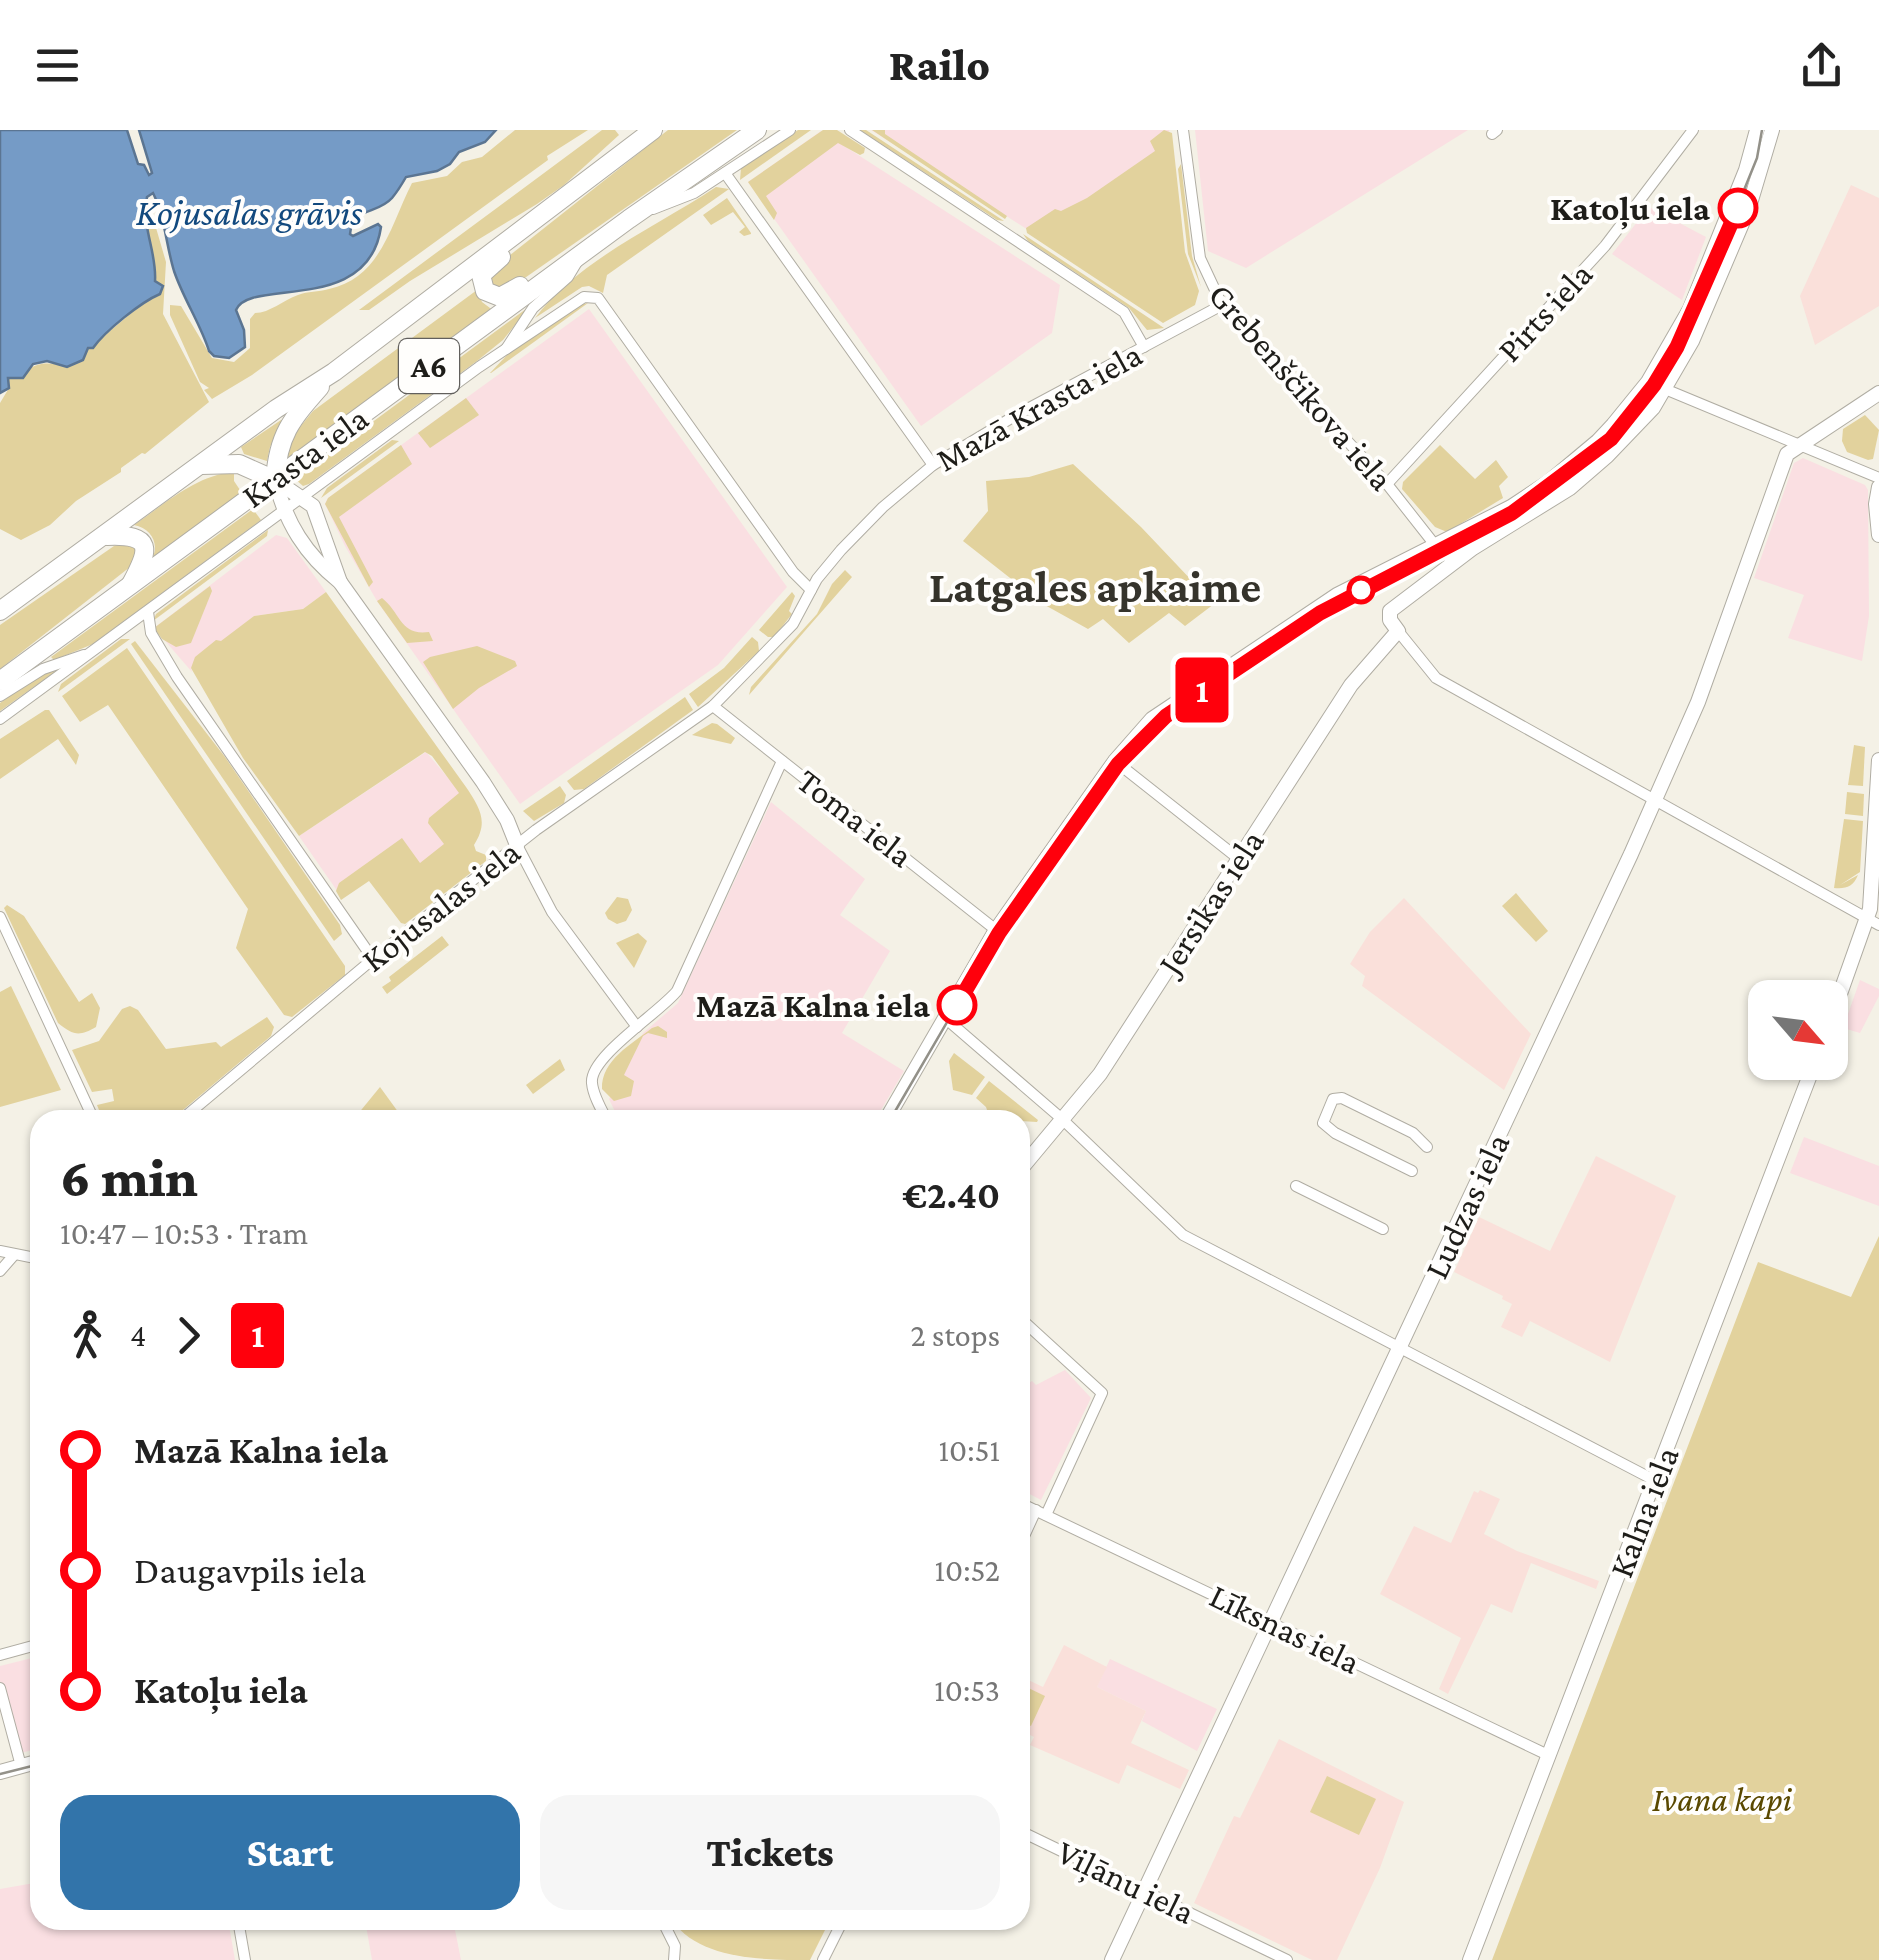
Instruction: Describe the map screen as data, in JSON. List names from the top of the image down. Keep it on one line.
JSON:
{"streets":{"highway":["A6","Krasta iela"],"street":["Pirts iela","Grebenščikova iela","Mazā Krasta iela","Toma iela","Jersikas iela","Kojusalas iela","Ludzas iela","Kalna iela","Līksnas iela","Viļānu iela"]},"crossings":[["Pirts iela","Grebenščikova iela"],["A6","Krasta iela"],["Grebenščikova iela","Mazā Krasta iela"],["Mazā Krasta iela","Toma iela"],["Mazā Krasta iela","Kojusalas iela"],["Toma iela","Kojusalas iela"],["Ludzas iela","Līksnas iela"],["Ludzas iela","Viļānu iela"],["Kalna iela","Līksnas iela"]],"districts":["Latgales apkaime"],"water":["Kojusalas grāvis"],"parks":["Ivana kapi"],"places":["Katoļu iela","Mazā Kalna iela"],"lines":["tram line 1"],"north":"bottom right","page":{"header":"Railo","on_map":"1","heading":["6 min","10:47 – 10:53 · Tram","€2.40"],"legs":["4","1","2 stops"],"list":[{"name":"Mazā Kalna iela","value":"10:51"},{"name":"Daugavpils iela","value":"10:52"},{"name":"Katoļu iela","value":"10:53"}],"buttons":["Start","Tickets"]}}
